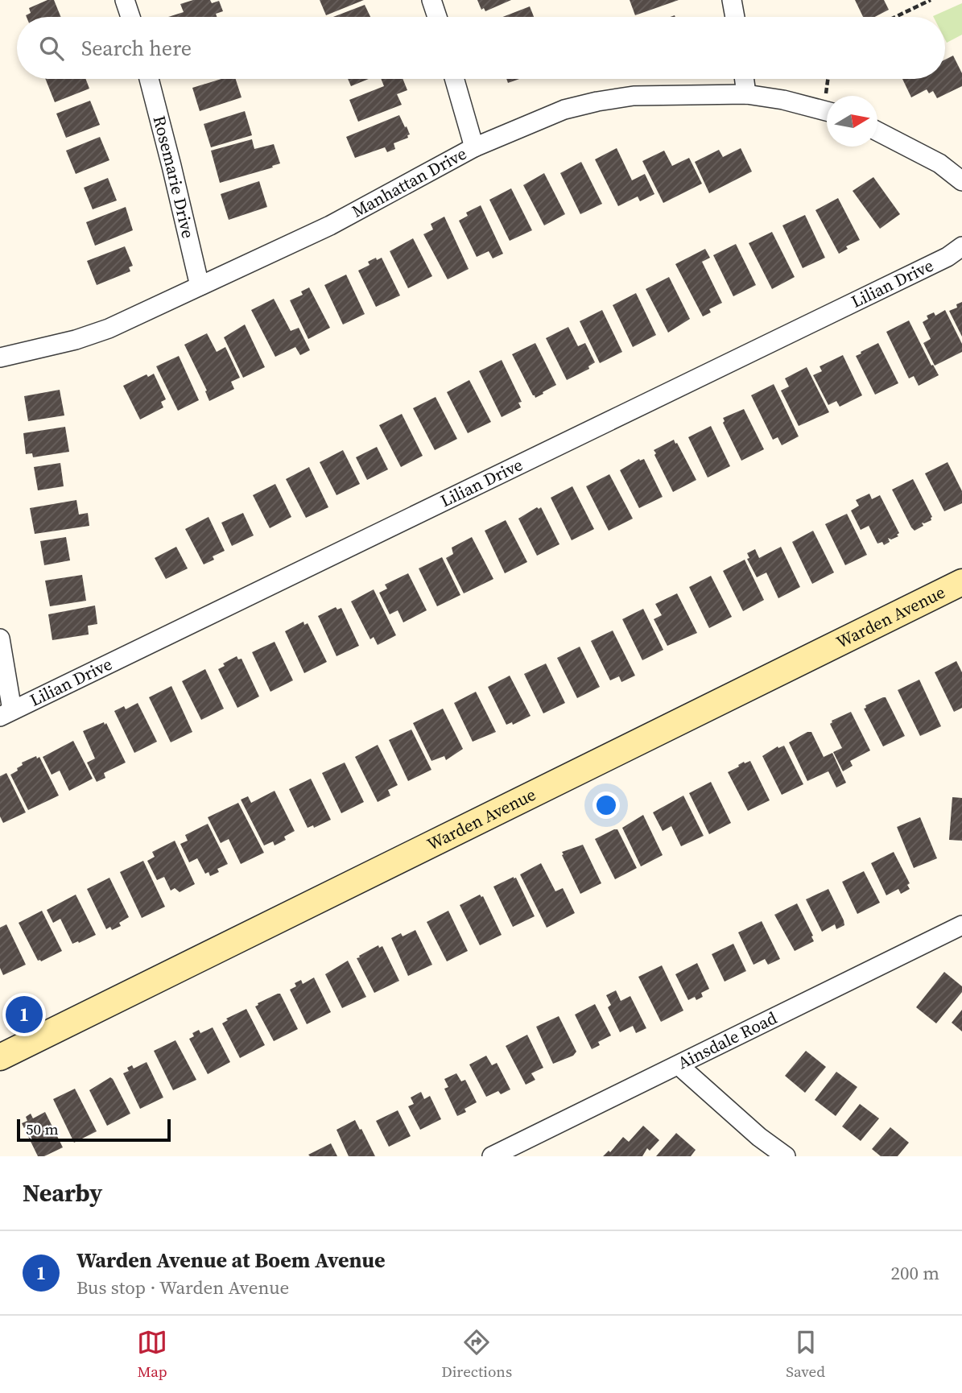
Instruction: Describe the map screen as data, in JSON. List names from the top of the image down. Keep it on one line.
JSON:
{"streets":{"main road":["Warden Avenue"],"street":["Rosemarie Drive","Manhattan Drive","Lilian Drive","Ainsdale Road"]},"crossings":[["Rosemarie Drive","Manhattan Drive"]],"scale_bar":"50 m","north":"right","page":{"search":"Search here","pins":"1","scale":"50 m","heading":"Nearby","list":[{"mark":"1","name":"Warden Avenue at Boem Avenue","note":"Bus stop · Warden Avenue","value":"200 m"}],"nav":["Map","Directions","Saved"]}}
